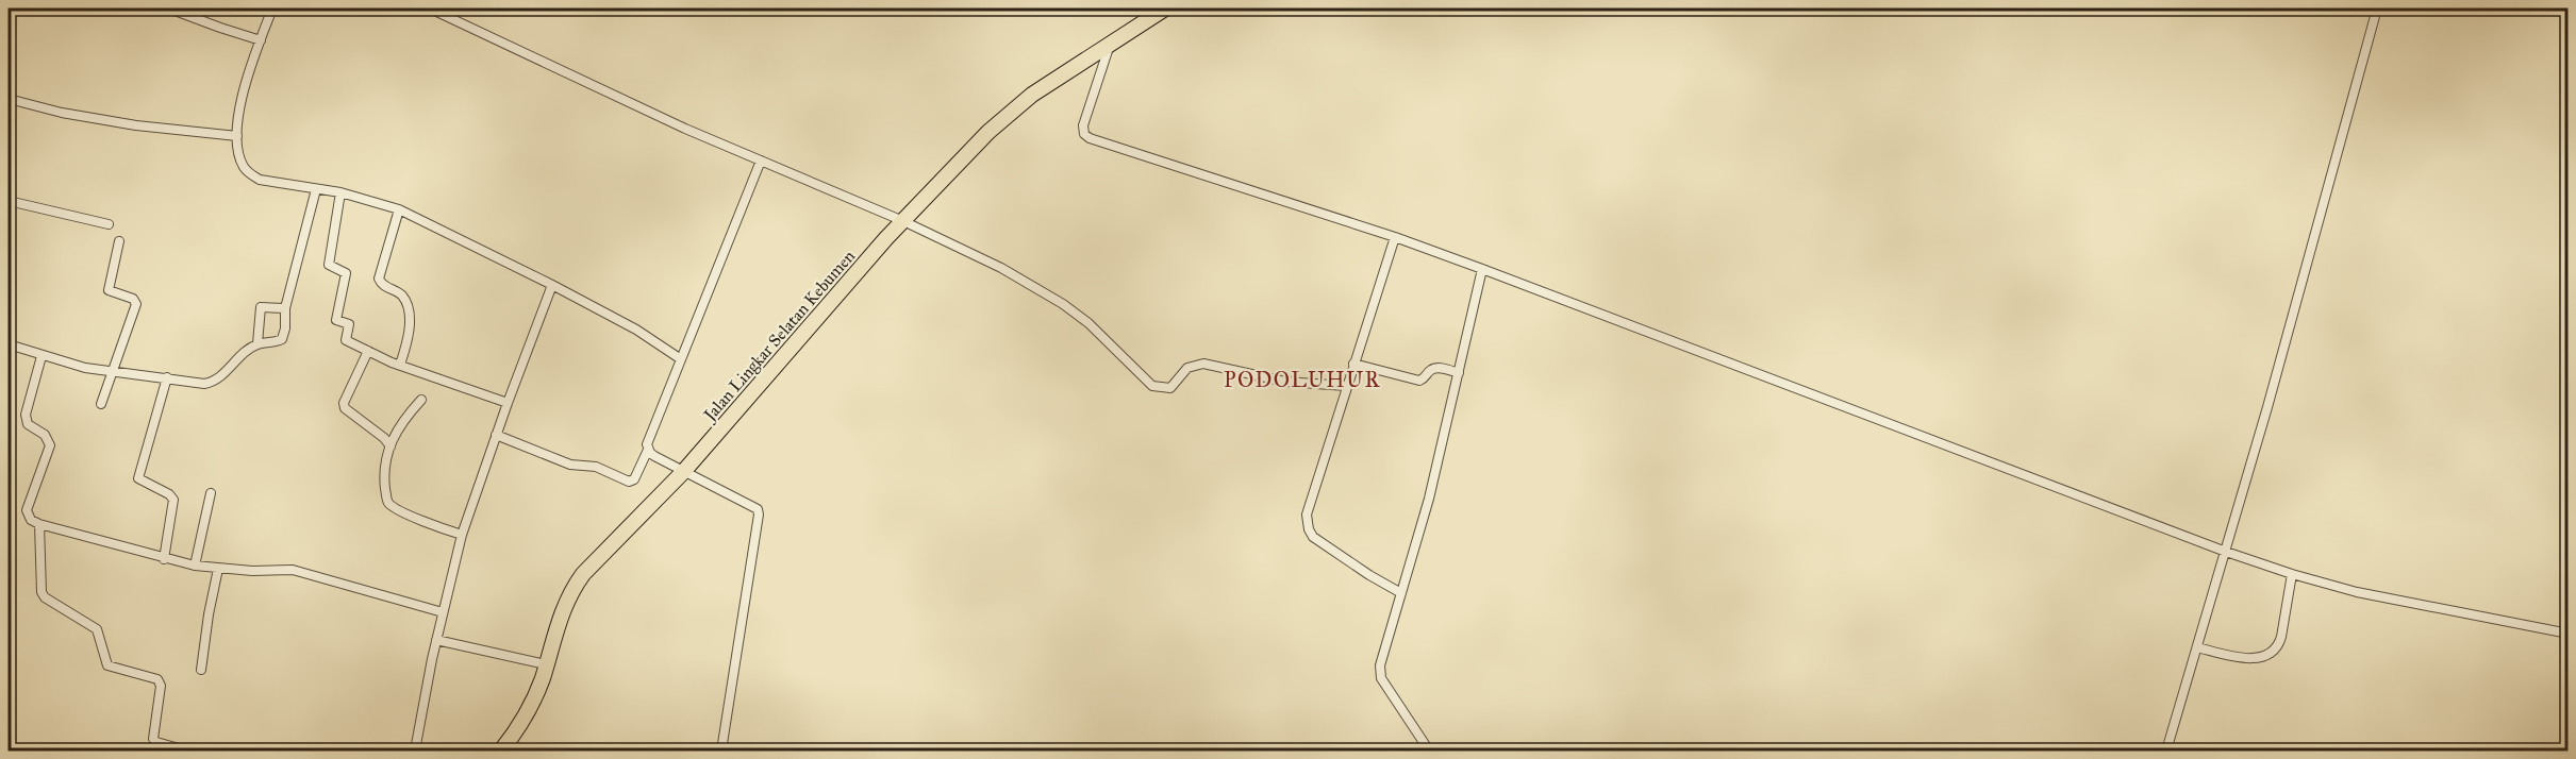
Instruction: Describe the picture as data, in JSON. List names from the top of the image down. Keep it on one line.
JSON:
{"streets":{"highway":["Jalan Lingkar Selatan Kebumen"]},"districts":["PODOLUHUR"]}
